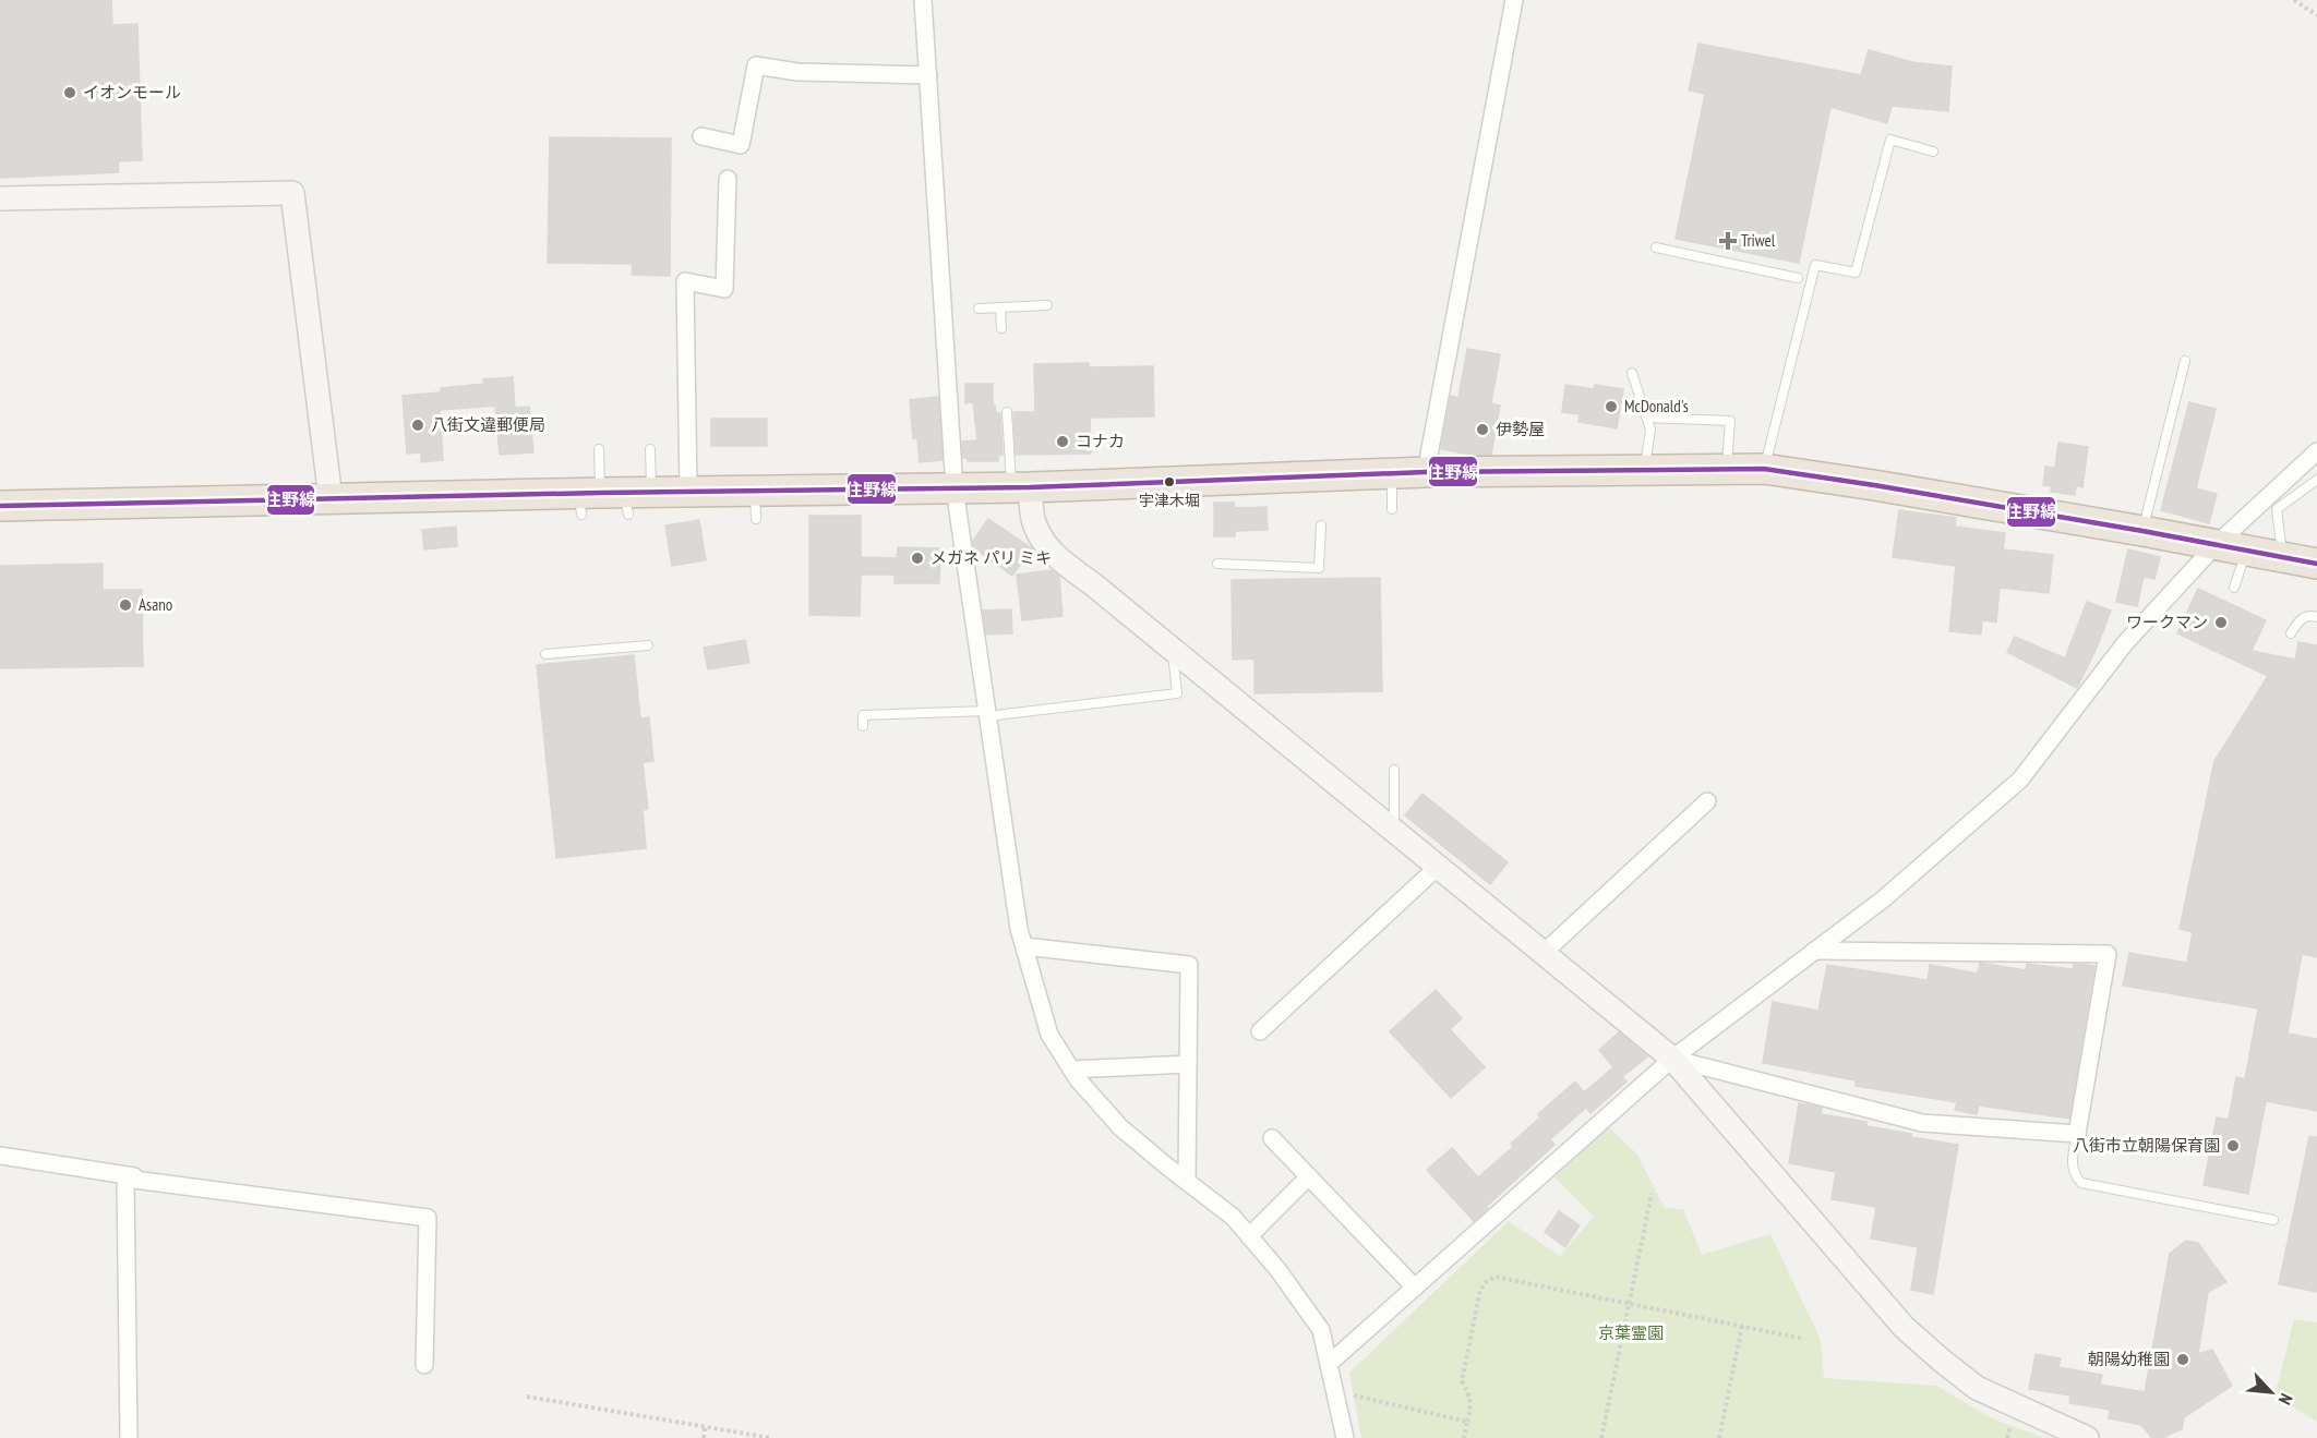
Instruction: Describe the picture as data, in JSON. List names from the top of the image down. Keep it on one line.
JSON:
{"parks":["京葉霊園"],"places":{"other":["イオンモール","McDonald's","八街文違郵便局","伊勢屋","コナカ","宇津木堀","メガネ パリ ミキ","Asano","ワークマン","八街市立朝陽保育園","朝陽幼稚園"],"health":["Triwel"]},"lines":["transit line 住野線"],"north":"bottom right"}
